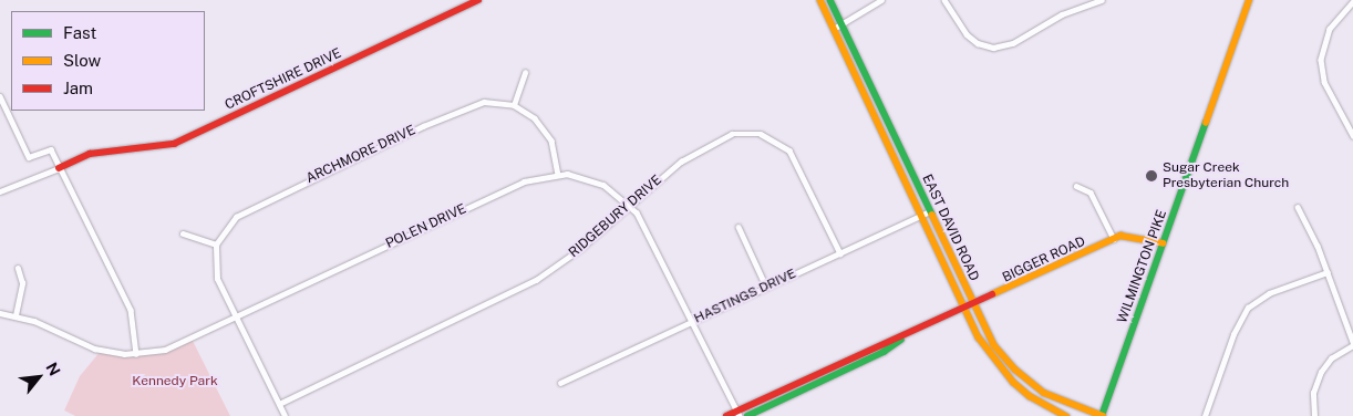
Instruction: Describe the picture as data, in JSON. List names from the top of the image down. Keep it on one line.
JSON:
{"streets":{"street":["CROFTSHIRE DRIVE","ARCHMORE DRIVE","RIDGEBURY DRIVE","POLEN DRIVE","EAST DAVID ROAD","BIGGER ROAD","WILMINGTON PIKE","HASTINGS DRIVE"]},"crossings":[["RIDGEBURY DRIVE","POLEN DRIVE"],["RIDGEBURY DRIVE","HASTINGS DRIVE"],["POLEN DRIVE","BIGGER ROAD"],["POLEN DRIVE","HASTINGS DRIVE"],["EAST DAVID ROAD","BIGGER ROAD"],["EAST DAVID ROAD","WILMINGTON PIKE"],["EAST DAVID ROAD","HASTINGS DRIVE"],["BIGGER ROAD","WILMINGTON PIKE"]],"parks":["Kennedy Park"],"places":["Sugar Creek Presbyterian Church"],"legend":["Fast","Slow","Jam"],"north":"top right"}
